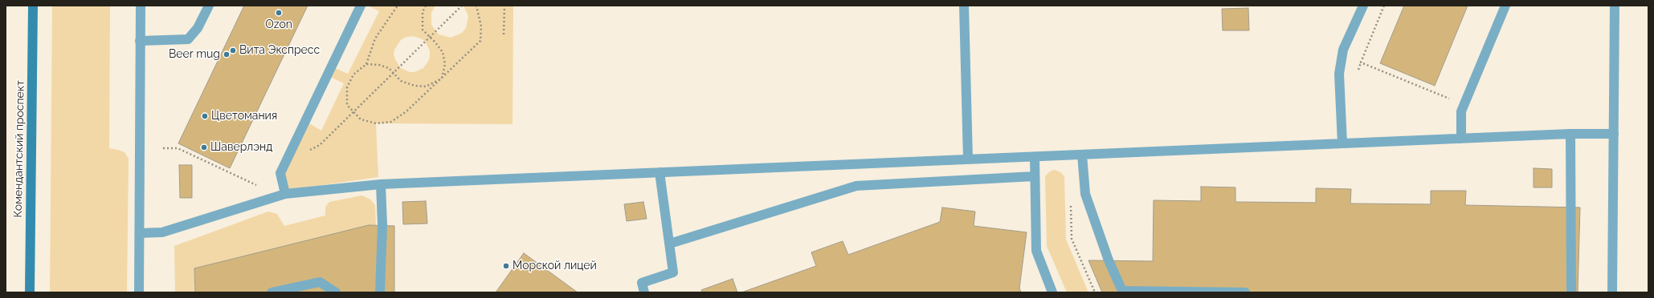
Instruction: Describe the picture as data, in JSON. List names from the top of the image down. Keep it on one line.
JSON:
{"streets":{"main road":["Комендантский проспект"]},"places":["Ozon","Вита Экспресс","Beer mug","Цветомания","Шаверлэнд","Морской лицей"]}
